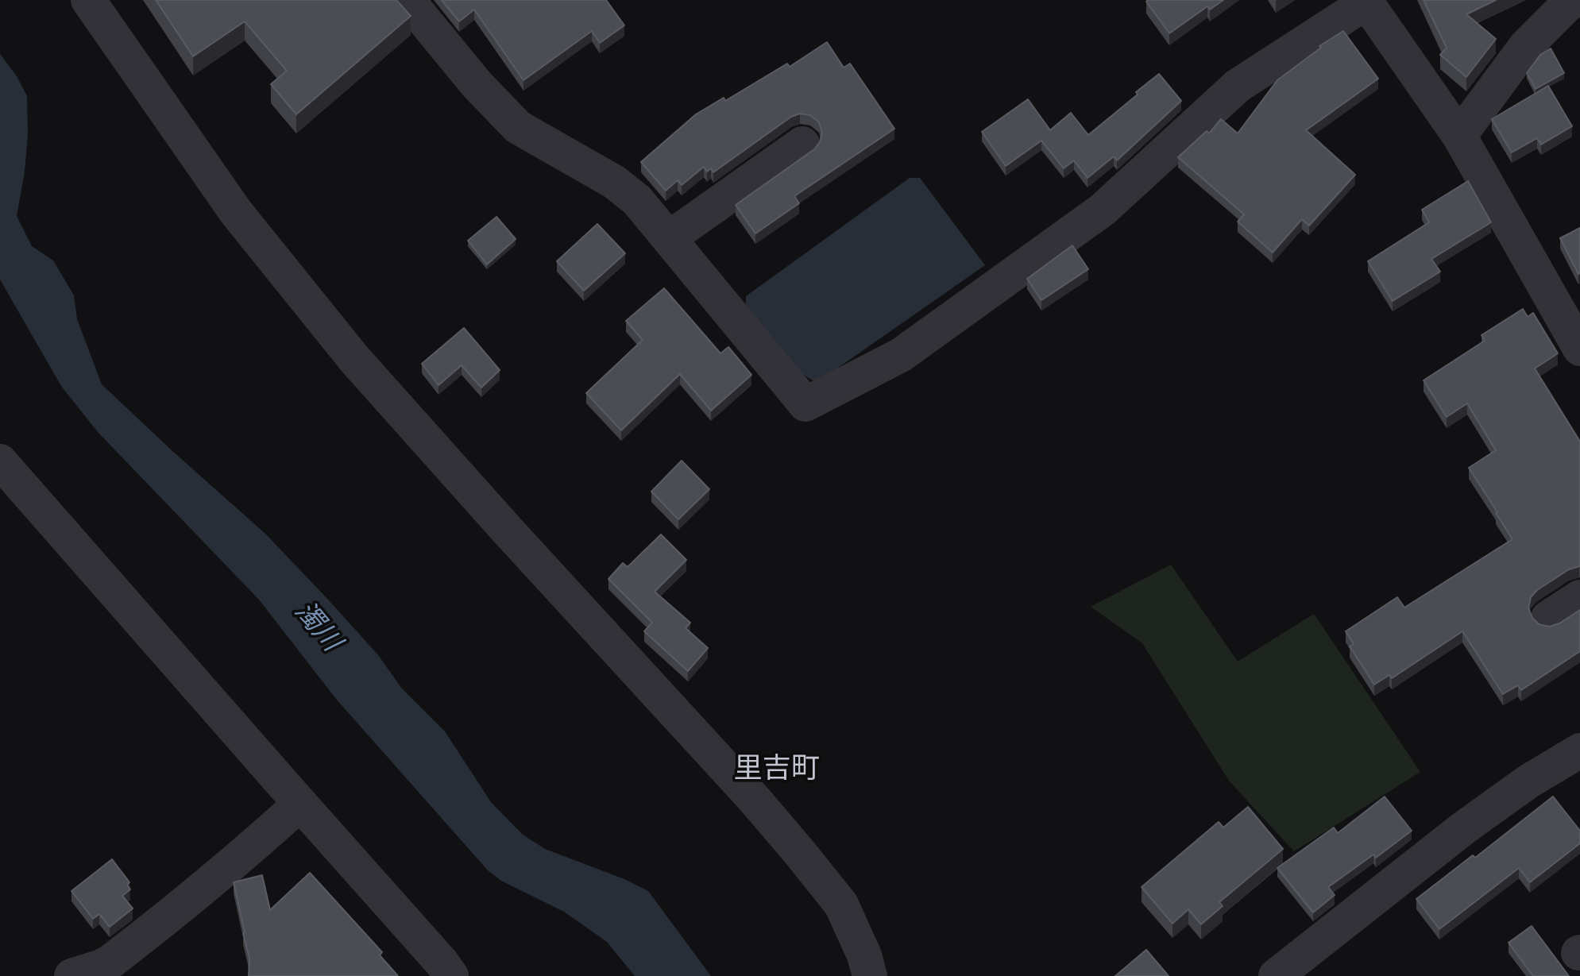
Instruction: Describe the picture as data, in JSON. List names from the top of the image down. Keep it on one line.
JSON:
{"districts":["里吉町"],"water":["濁川"]}
